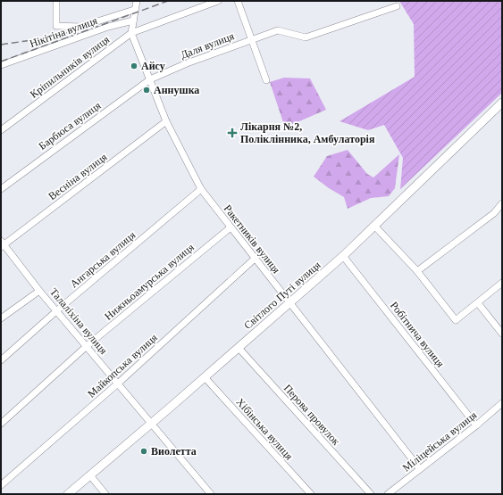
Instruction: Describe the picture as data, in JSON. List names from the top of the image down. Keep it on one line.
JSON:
{"streets":{"main road":["Світлого Путі вулиця"],"street":["Нікітіна вулиця","Даля вулиця","Кріпильників вулиця","Барбюса вулиця","Весніна вулиця","Ракетників вулиця","Ангарська вулиця","Нижньоамурська вулиця","Талаліхіна вулиця","Робітнича вулиця","Майкопська вулиця","Перова провулок","Хібінська вулиця","Міліцейська вулиця"]},"crossings":[["Нікітіна вулиця","Кріпильників вулиця"],["Даля вулиця","Барбюса вулиця"],["Даля вулиця","Ракетників вулиця"],["Кріпильників вулиця","Ракетників вулиця"],["Барбюса вулиця","Ракетників вулиця"],["Весніна вулиця","Ракетників вулиця"],["Весніна вулиця","Талаліхіна вулиця"],["Ракетників вулиця","Ангарська вулиця"],["Ракетників вулиця","Нижньоамурська вулиця"],["Ракетників вулиця","Світлого Путі вулиця"],["Ракетників вулиця","Майкопська вулиця"],["Ракетників вулиця","Міліцейська вулиця"],["Ангарська вулиця","Талаліхіна вулиця"],["Нижньоамурська вулиця","Талаліхіна вулиця"],["Світлого Путі вулиця","Талаліхіна вулиця"],["Світлого Путі вулиця","Робітнича вулиця"],["Світлого Путі вулиця","Перова провулок"],["Світлого Путі вулиця","Хібінська вулиця"],["Талаліхіна вулиця","Майкопська вулиця"],["Робітнича вулиця","Міліцейська вулиця"]],"places":{"other":["Айсу","Аннушка","Виолетта"],"health":["Лікарня №2, Поліклінника, Амбулаторія"]}}
